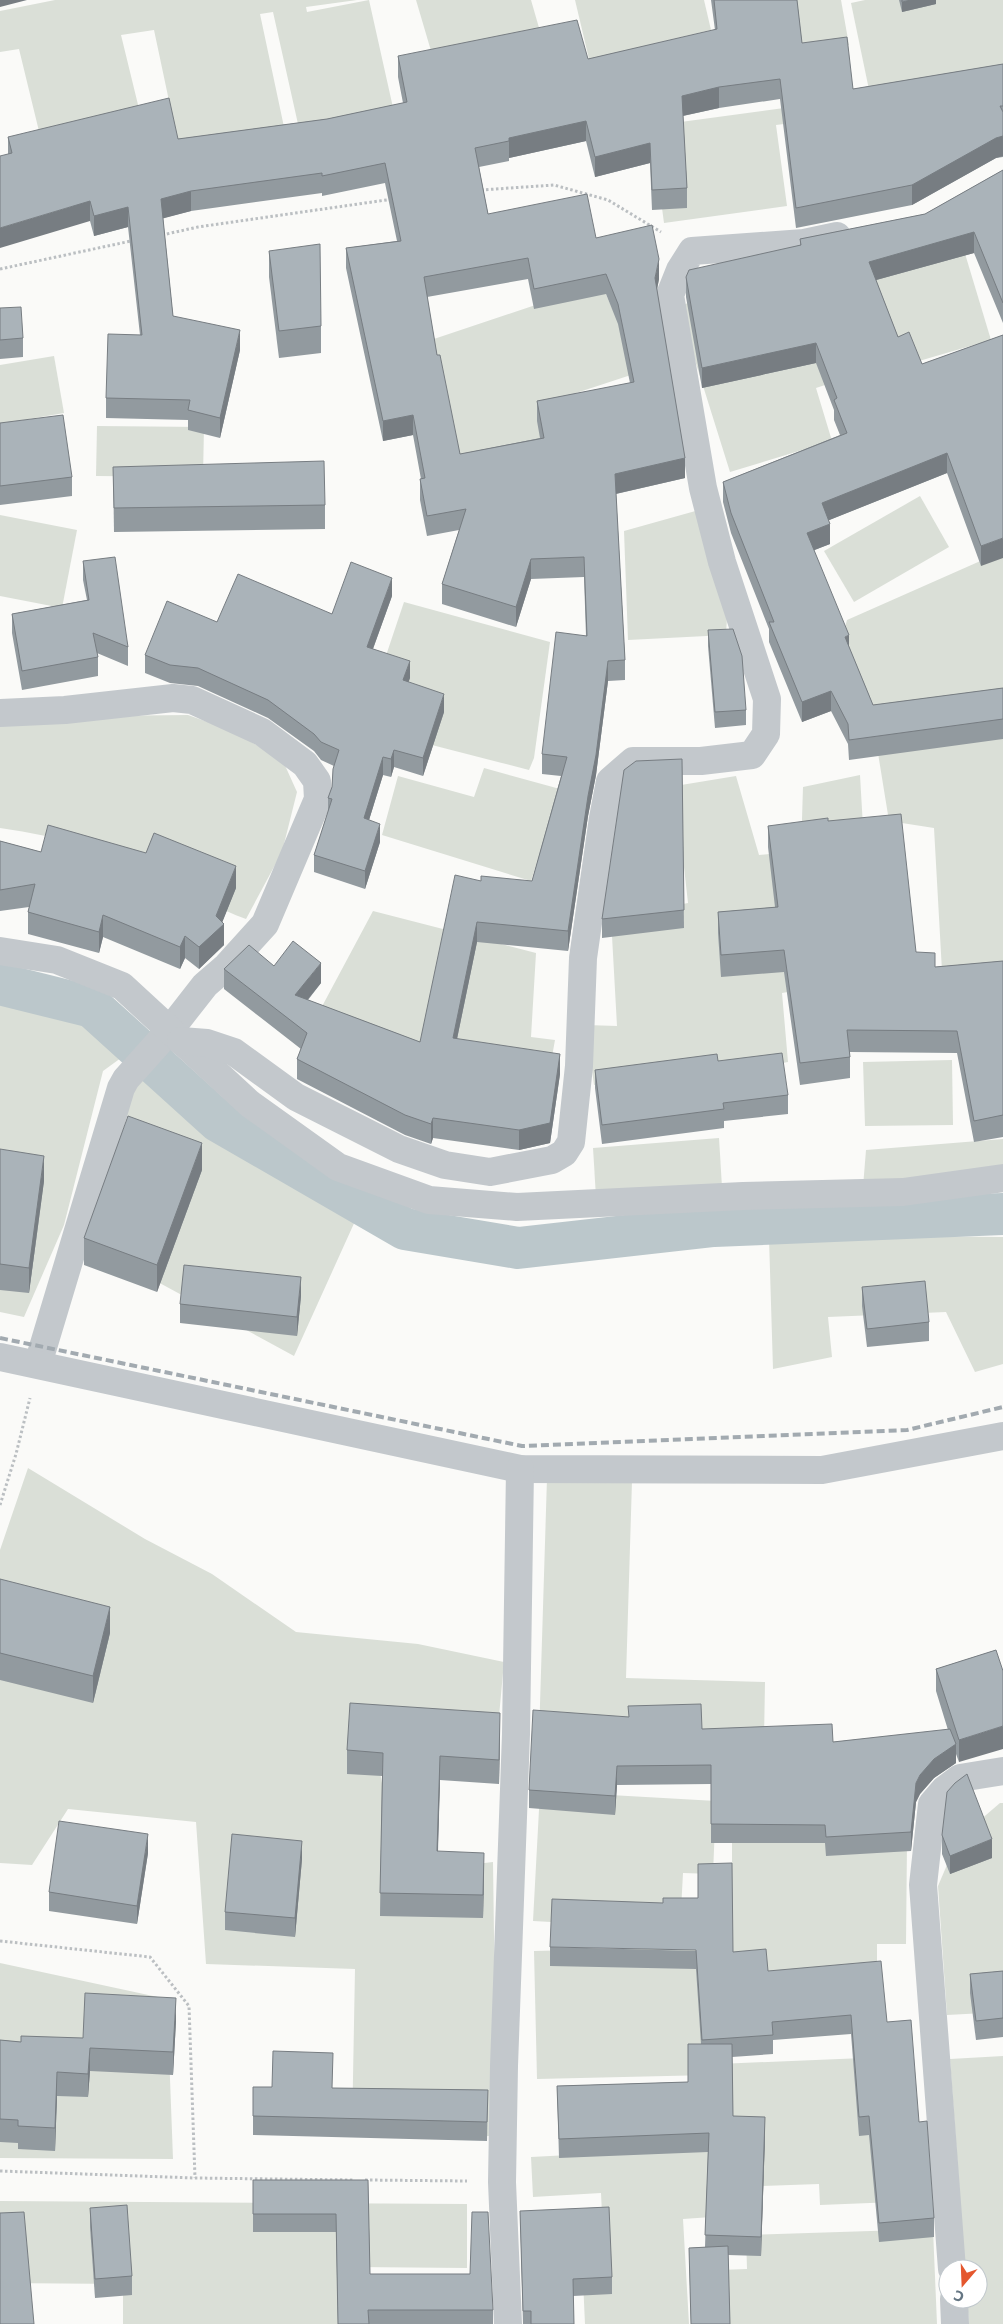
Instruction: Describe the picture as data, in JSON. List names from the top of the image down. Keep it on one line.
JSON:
{"north":"bottom"}
